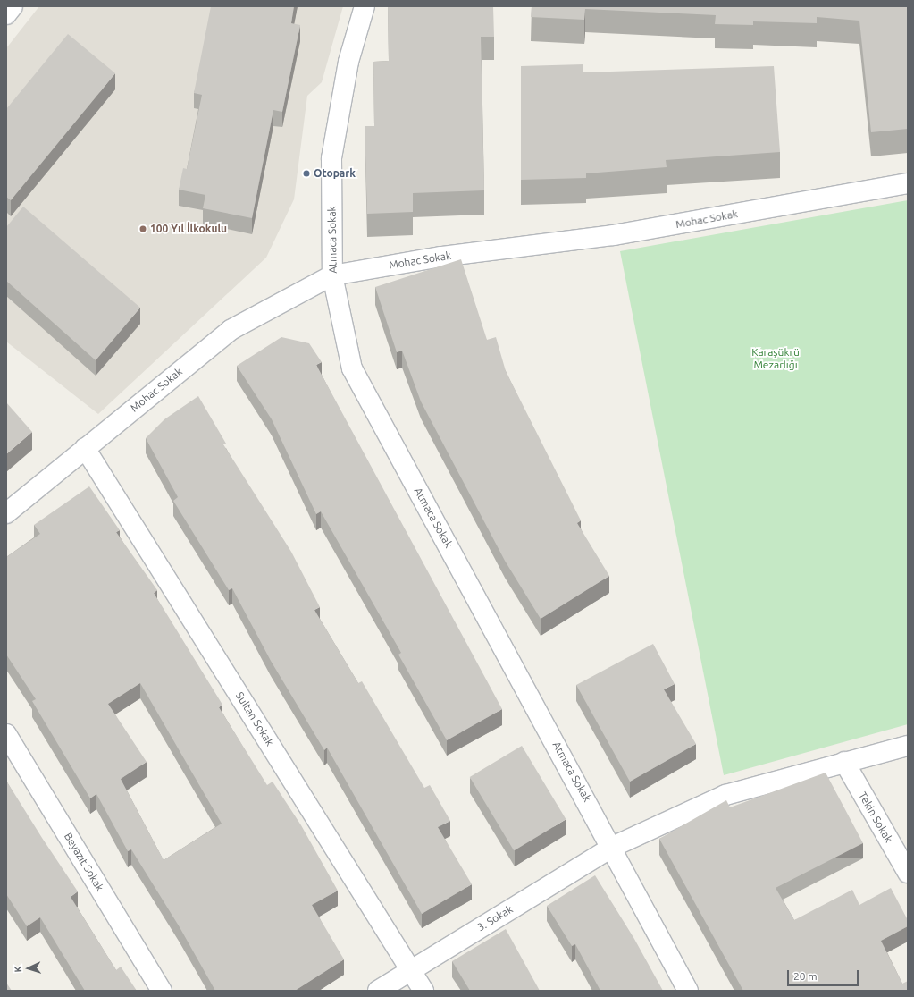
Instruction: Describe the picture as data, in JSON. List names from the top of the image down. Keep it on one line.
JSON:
{"streets":{"street":["Mohac Sokak","Atmaca Sokak","Sultan Sokak","Tekin Sokak","Beyazıt Sokak","3. Sokak"]},"crossings":[["Mohac Sokak","Atmaca Sokak"],["Mohac Sokak","Sultan Sokak"],["Atmaca Sokak","3. Sokak"],["Sultan Sokak","3. Sokak"],["Tekin Sokak","3. Sokak"]],"parks":["Karaşükrü Mezarlığı"],"places":["Otopark","100 Yıl İlkokulu"],"scale_bar":"20 m","north":"left"}
